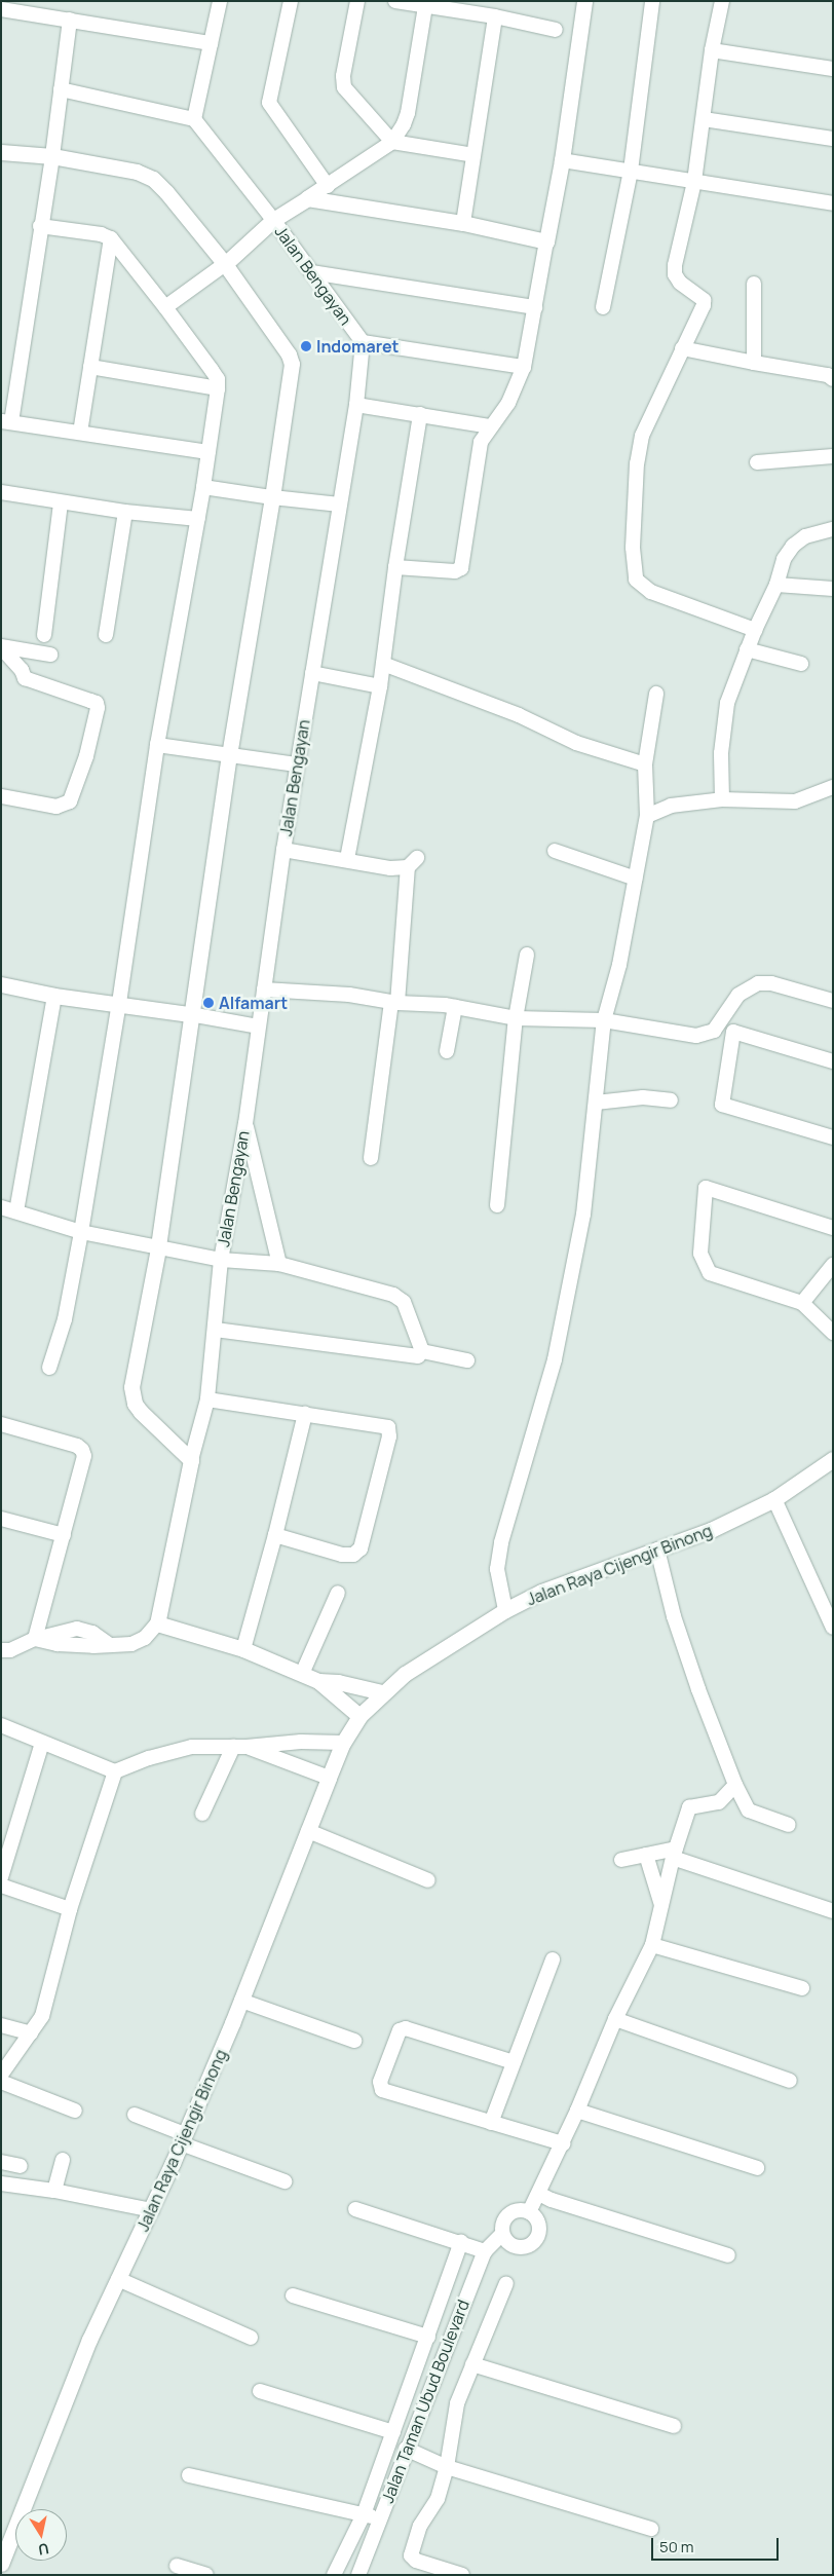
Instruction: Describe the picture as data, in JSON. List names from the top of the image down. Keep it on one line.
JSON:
{"streets":{"street":["Jalan Bengayan","Jalan Raya Cijengir Binong","Jalan Taman Ubud Boulevard"]},"places":["Indomaret","Alfamart"],"scale_bar":"50 m","north":"bottom"}
